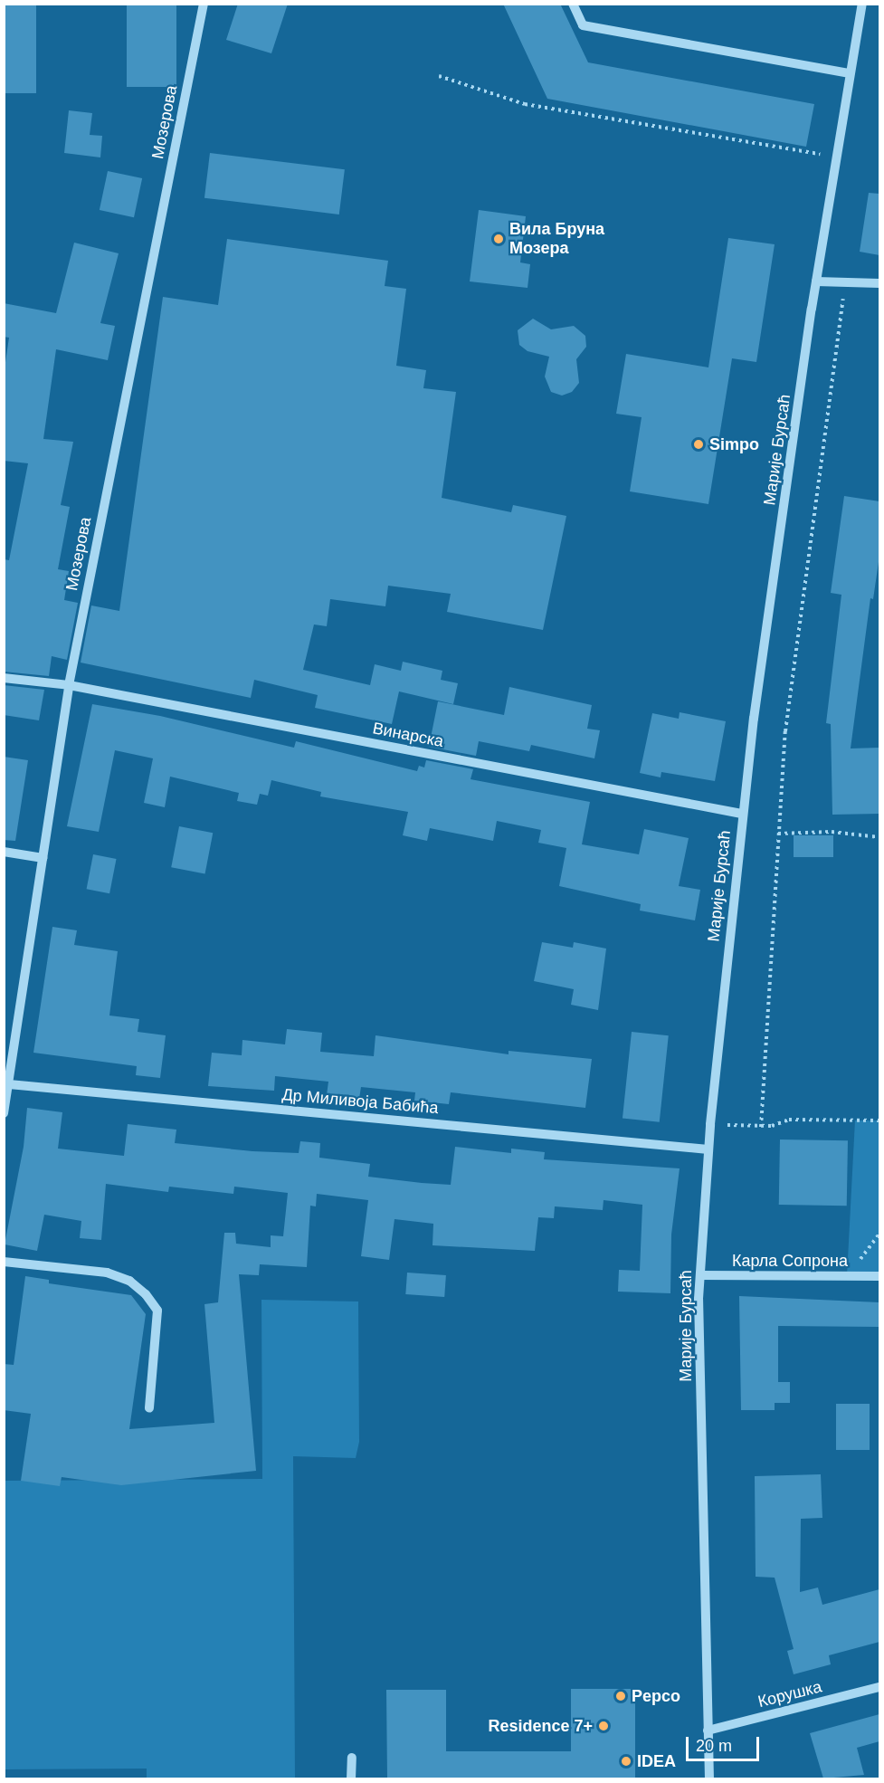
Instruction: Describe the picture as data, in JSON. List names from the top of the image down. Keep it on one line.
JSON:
{"streets":{"street":["Мозерова","Марије Бурсаћ","Винарска","Др Миливоја Бабића","Карла Сопрона","Корушка"]},"crossings":[["Мозерова","Винарска"],["Мозерова","Др Миливоја Бабића"],["Марије Бурсаћ","Винарска"],["Марије Бурсаћ","Др Миливоја Бабића"],["Марије Бурсаћ","Карла Сопрона"],["Марије Бурсаћ","Корушка"]],"places":["Вила Бруна Мозера","Simpo","Pepco","Residence 7+","IDEA"],"scale_bar":"20 m"}
